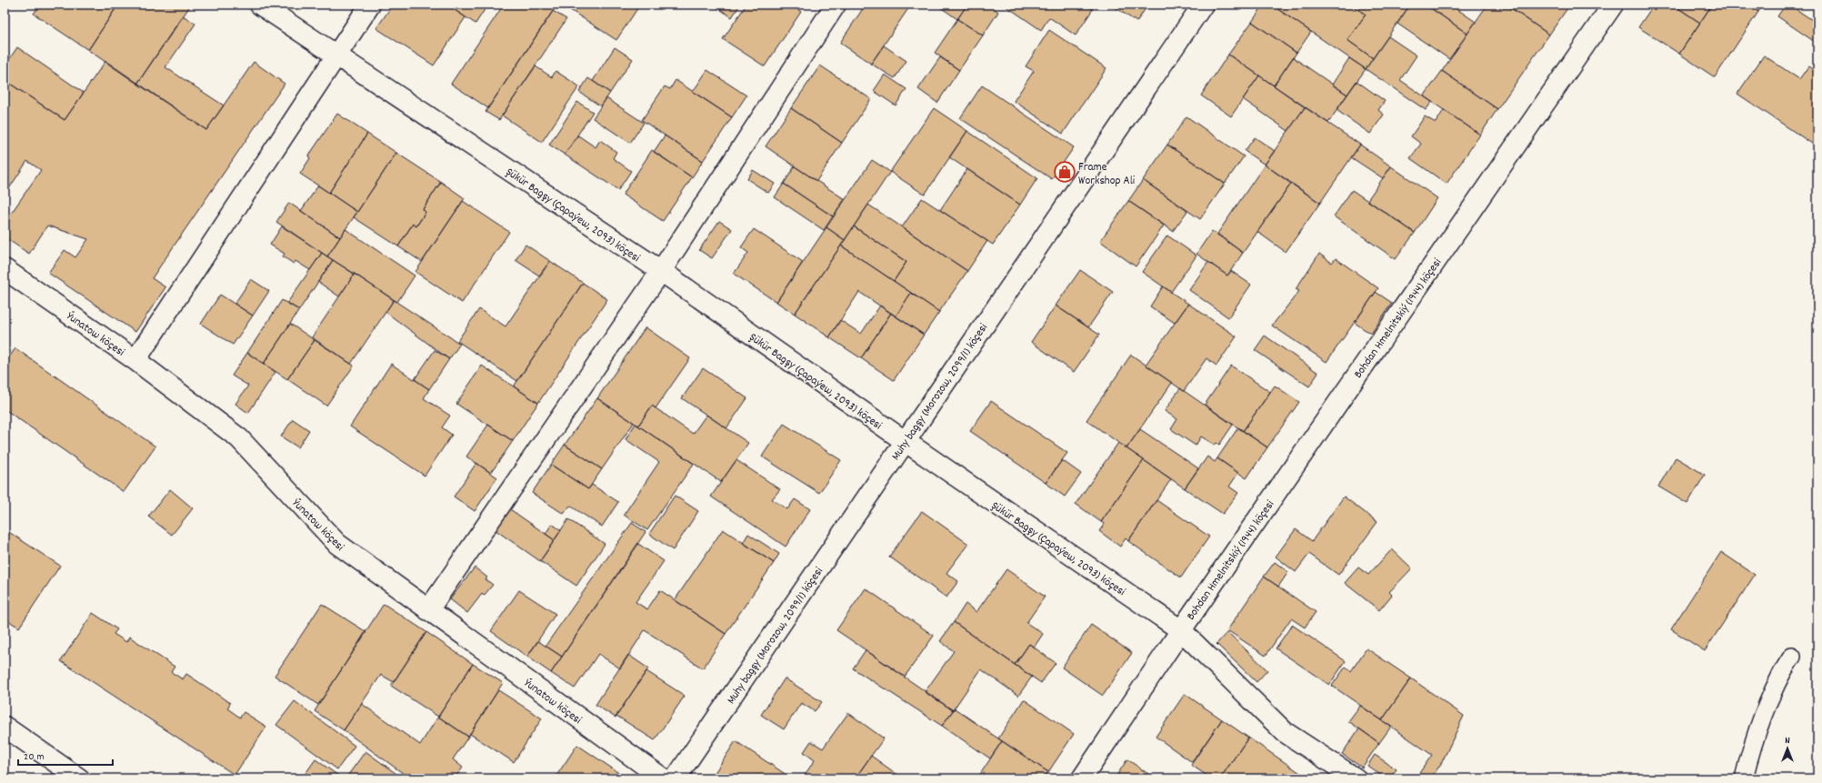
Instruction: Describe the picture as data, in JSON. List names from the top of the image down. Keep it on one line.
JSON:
{"streets":{"street":["Şükür Bagşy (Çapaýew, 2093) köçesi","Bohdan Hmelnitskiý (1944) köçesi","Ýunatow köçesi","Muhy bagşy (Morozow, 2099/1) köçesi"]},"crossings":[["Şükür Bagşy (Çapaýew, 2093) köçesi","Bohdan Hmelnitskiý (1944) köçesi"],["Şükür Bagşy (Çapaýew, 2093) köçesi","Muhy bagşy (Morozow, 2099/1) köçesi"]],"places":{"shop":["Frame Workshop Ali"]},"scale_bar":"20 m","north":"top"}
